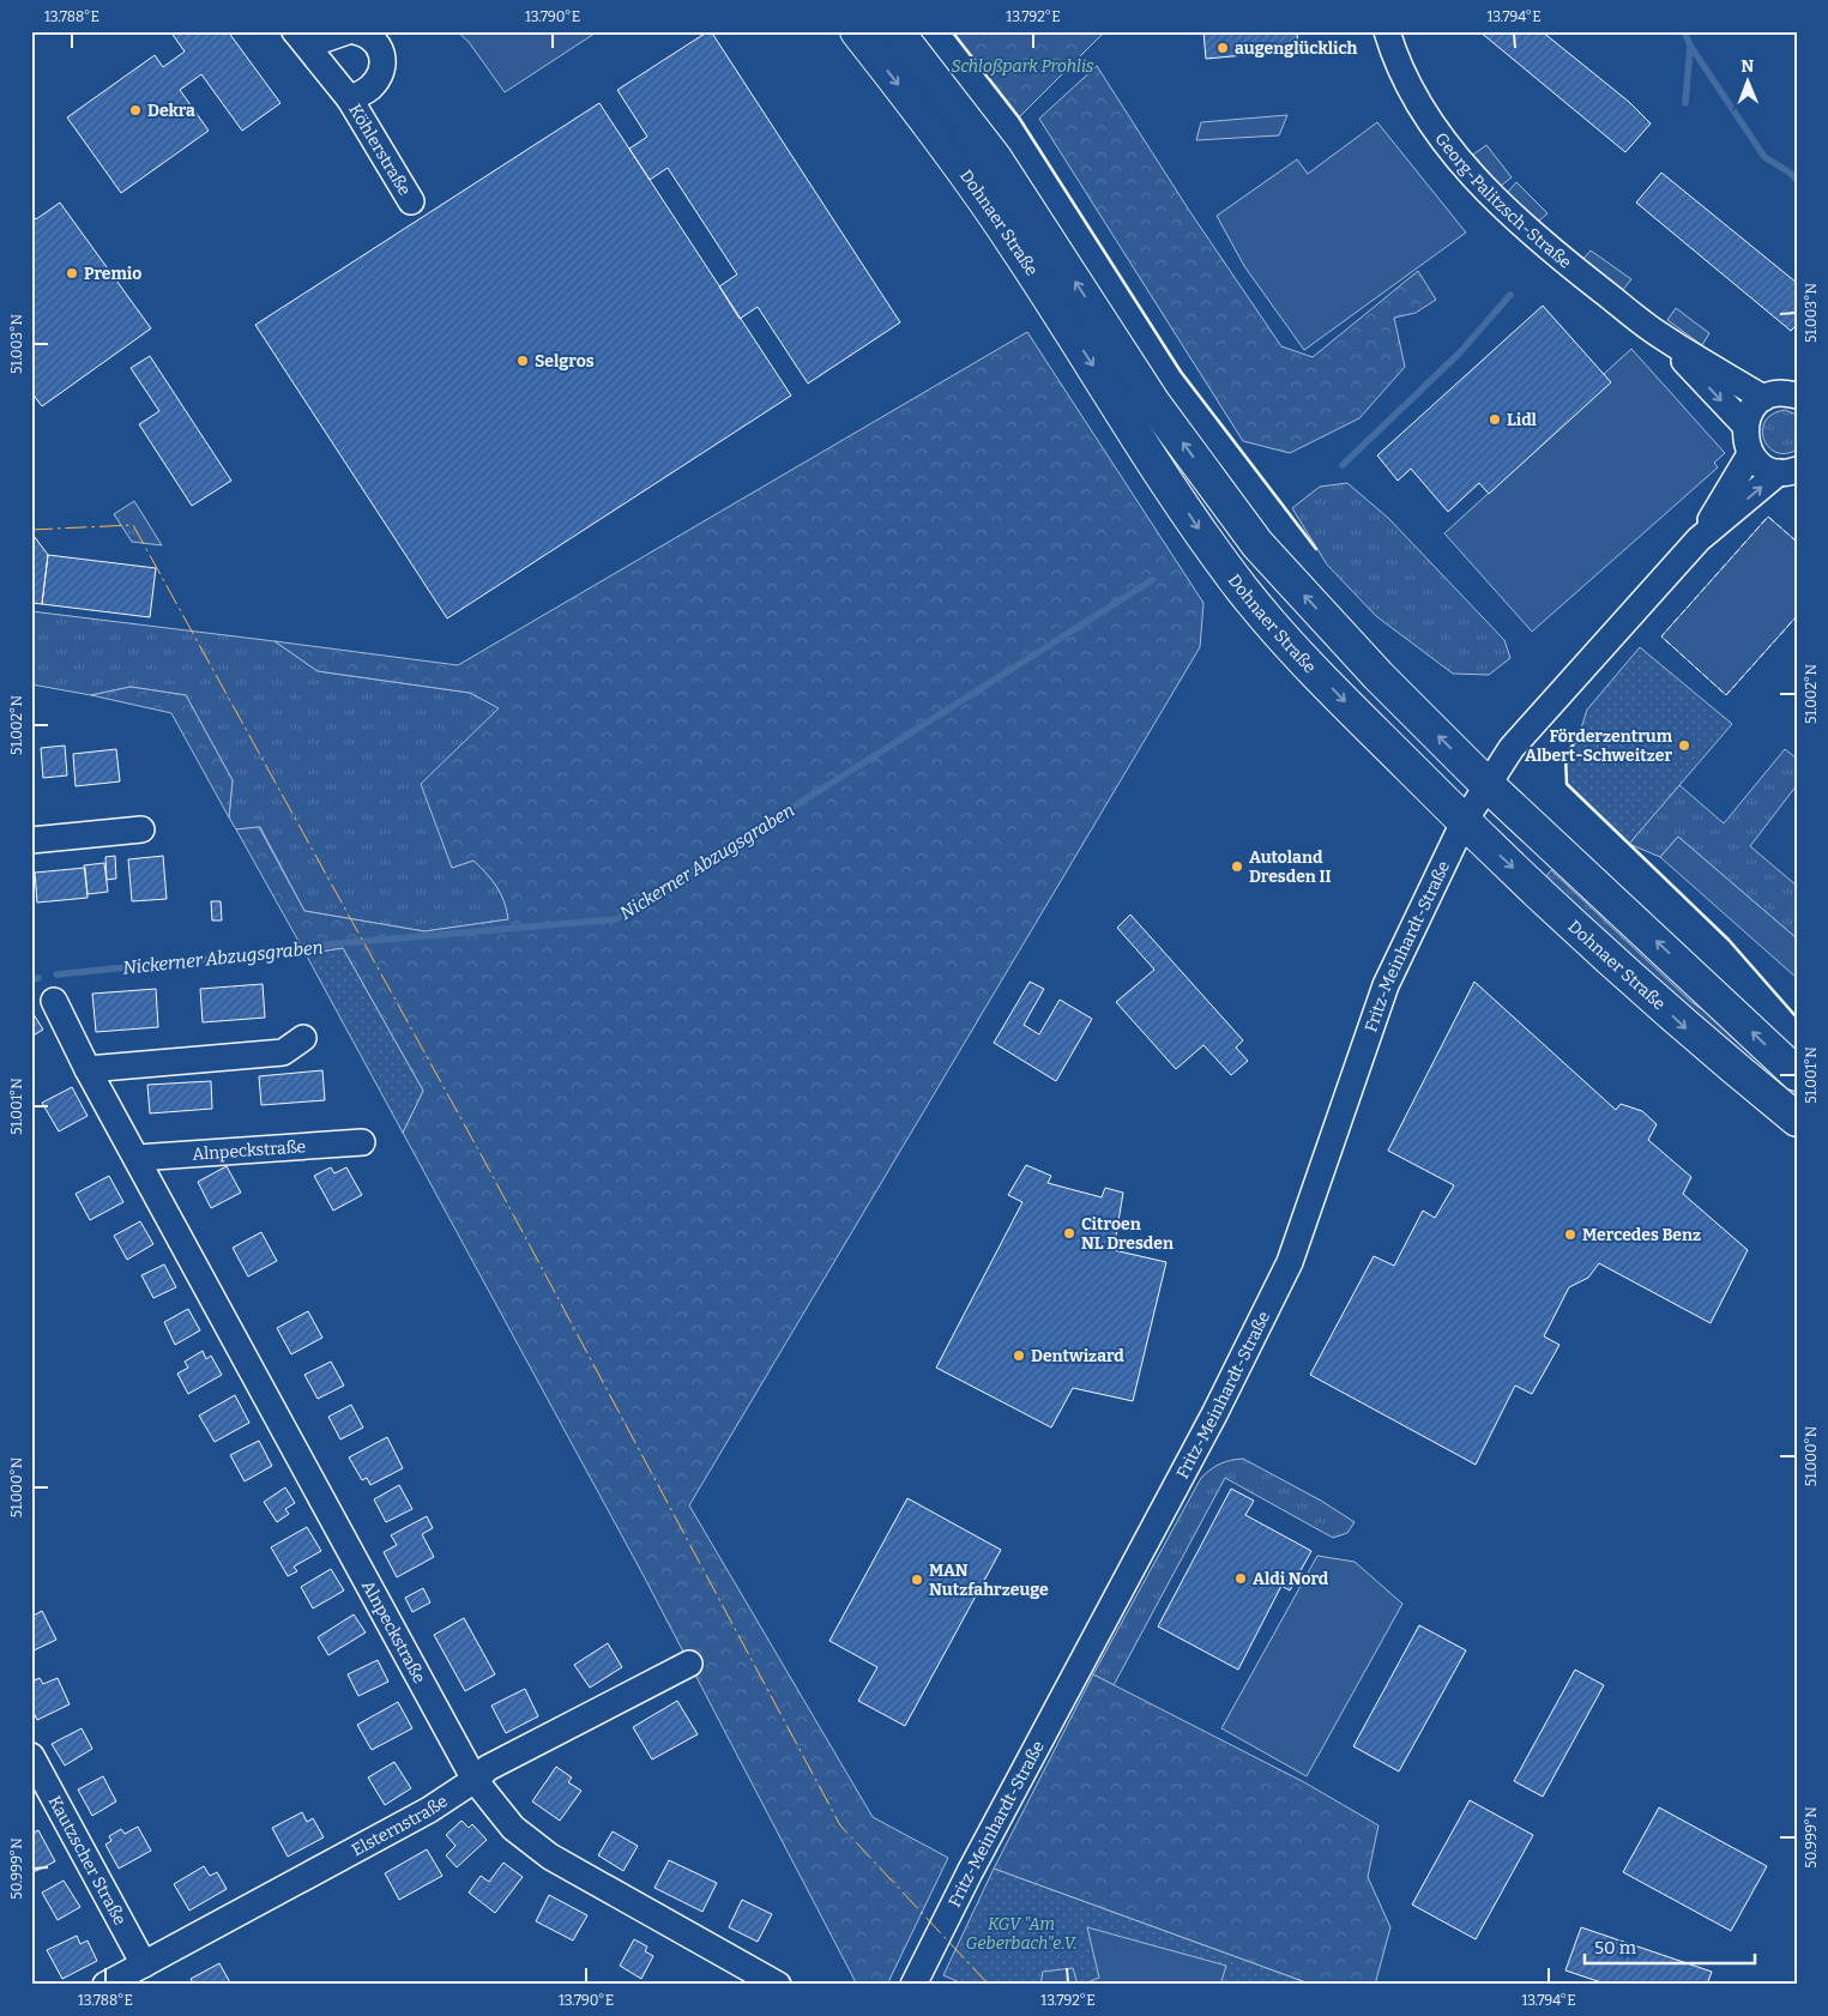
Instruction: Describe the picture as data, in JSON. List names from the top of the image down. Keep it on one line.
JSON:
{"streets":{"main road":["Dohnaer Straße"],"street":["Köhlerstraße","Georg-Palitzsch-Straße","Fritz-Meinhardt-Straße","Alnpeckstraße","Elsternstraße","Kautzscher Straße"]},"crossings":[["Dohnaer Straße","Fritz-Meinhardt-Straße"],["Alnpeckstraße","Elsternstraße"],["Elsternstraße","Kautzscher Straße"]],"water":["Nickerner Abzugsgraben"],"parks":["Schloßpark Prohlis","KGV \"Am Geberbach\"e.V."],"places":["augenglücklich","Dekra","Premio","Selgros","Lidl","Förderzentrum Albert-Schweitzer","Autoland Dresden II","Citroen NL Dresden","Mercedes Benz","Dentwizard","Aldi Nord","MAN Nutzfahrzeuge"],"scale_bar":"50 m","north":"top","coordinates":["13.788°E","13.790°E","13.792°E","13.794°E","51.003°N","51.002°N","51.001°N","51.000°N","50.999°N"]}
